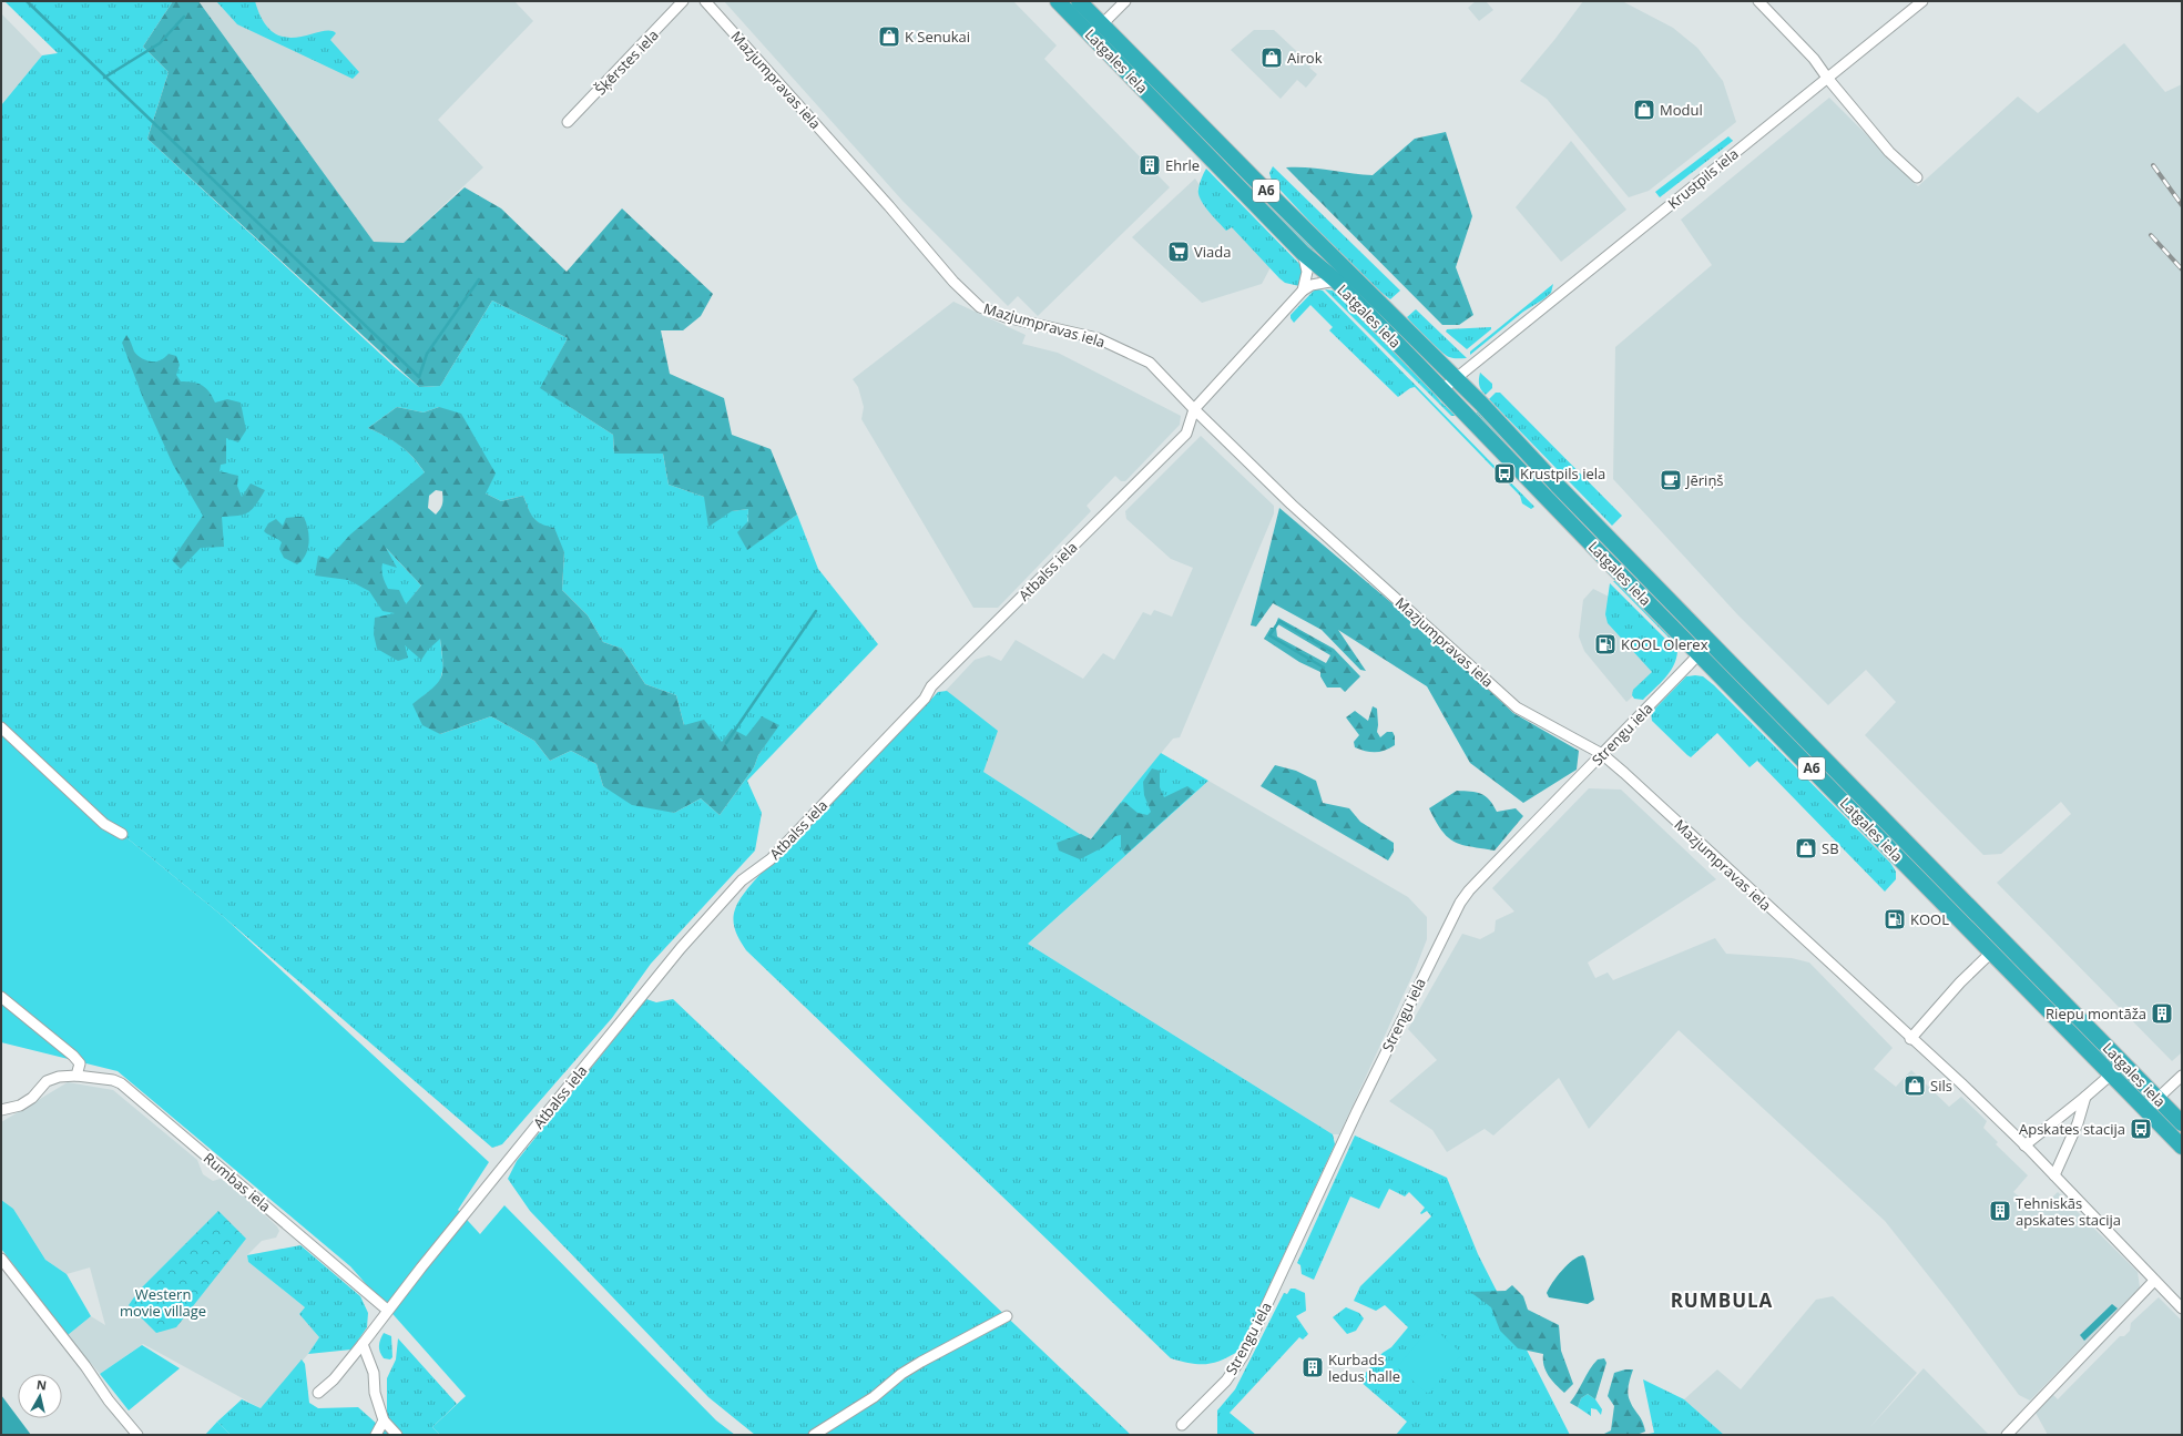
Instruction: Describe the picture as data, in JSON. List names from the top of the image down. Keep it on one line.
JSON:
{"streets":{"highway":["Latgales iela","A6"],"street":["Šķērstes iela","Mazjumpravas iela","Krustpils iela","Atbalss iela","Strengu iela","Rumbas iela"]},"crossings":[["Latgales iela","Krustpils iela"],["Latgales iela","Atbalss iela"],["Latgales iela","Strengu iela"],["Mazjumpravas iela","Atbalss iela"],["Mazjumpravas iela","Strengu iela"],["Atbalss iela","Rumbas iela"]],"districts":["RUMBULA"],"parks":["Western movie village"],"places":{"shop":["K Senukai","Airok","Modul","SB","Sils"],"building":["Ehrle","Riepu montāža","Tehniskās apskates stacija","Kurbads ledus halle"],"supermarket":["Viada"],"bus stop":["Krustpils iela","Apskates stacija"],"cafe":["Jēriņš"],"fuel station":["KOOL Olerex","KOOL"]},"north":"top"}
